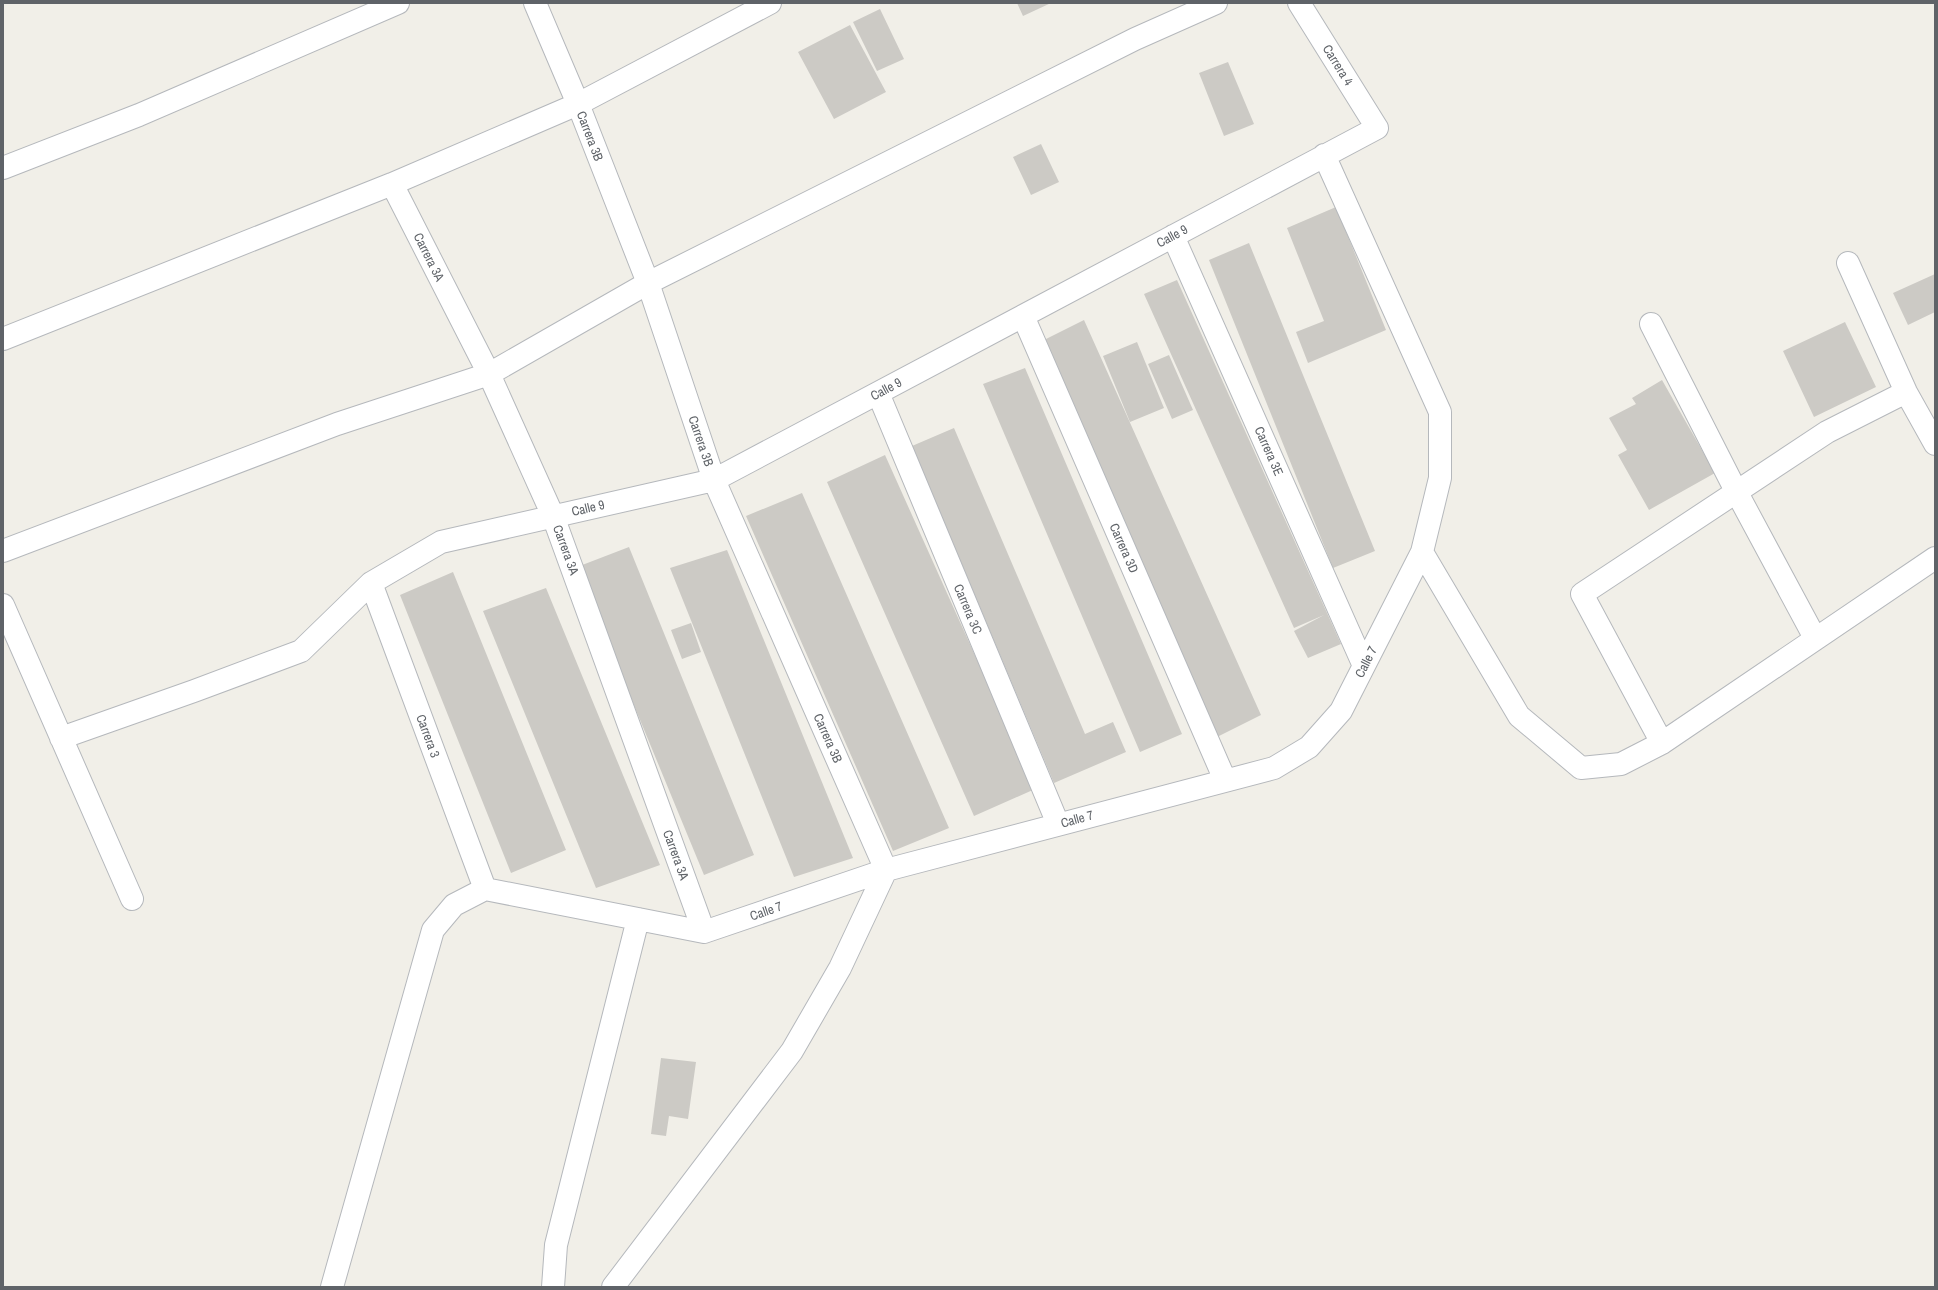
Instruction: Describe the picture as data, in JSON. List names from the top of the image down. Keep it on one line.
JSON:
{"streets":{"street":["Carrera 4","Carrera 3B","Calle 9","Carrera 3A","Carrera 3E","Carrera 3D","Carrera 3C","Calle 7","Carrera 3"]},"crossings":[["Carrera 4","Calle 9"],["Carrera 3B","Calle 9"],["Carrera 3B","Calle 7"],["Calle 9","Carrera 3A"],["Calle 9","Carrera 3E"],["Calle 9","Carrera 3D"],["Calle 9","Carrera 3C"],["Calle 9","Calle 7"],["Calle 9","Carrera 3"],["Carrera 3A","Calle 7"],["Carrera 3E","Calle 7"],["Carrera 3D","Calle 7"],["Carrera 3C","Calle 7"],["Calle 7","Carrera 3"]]}
